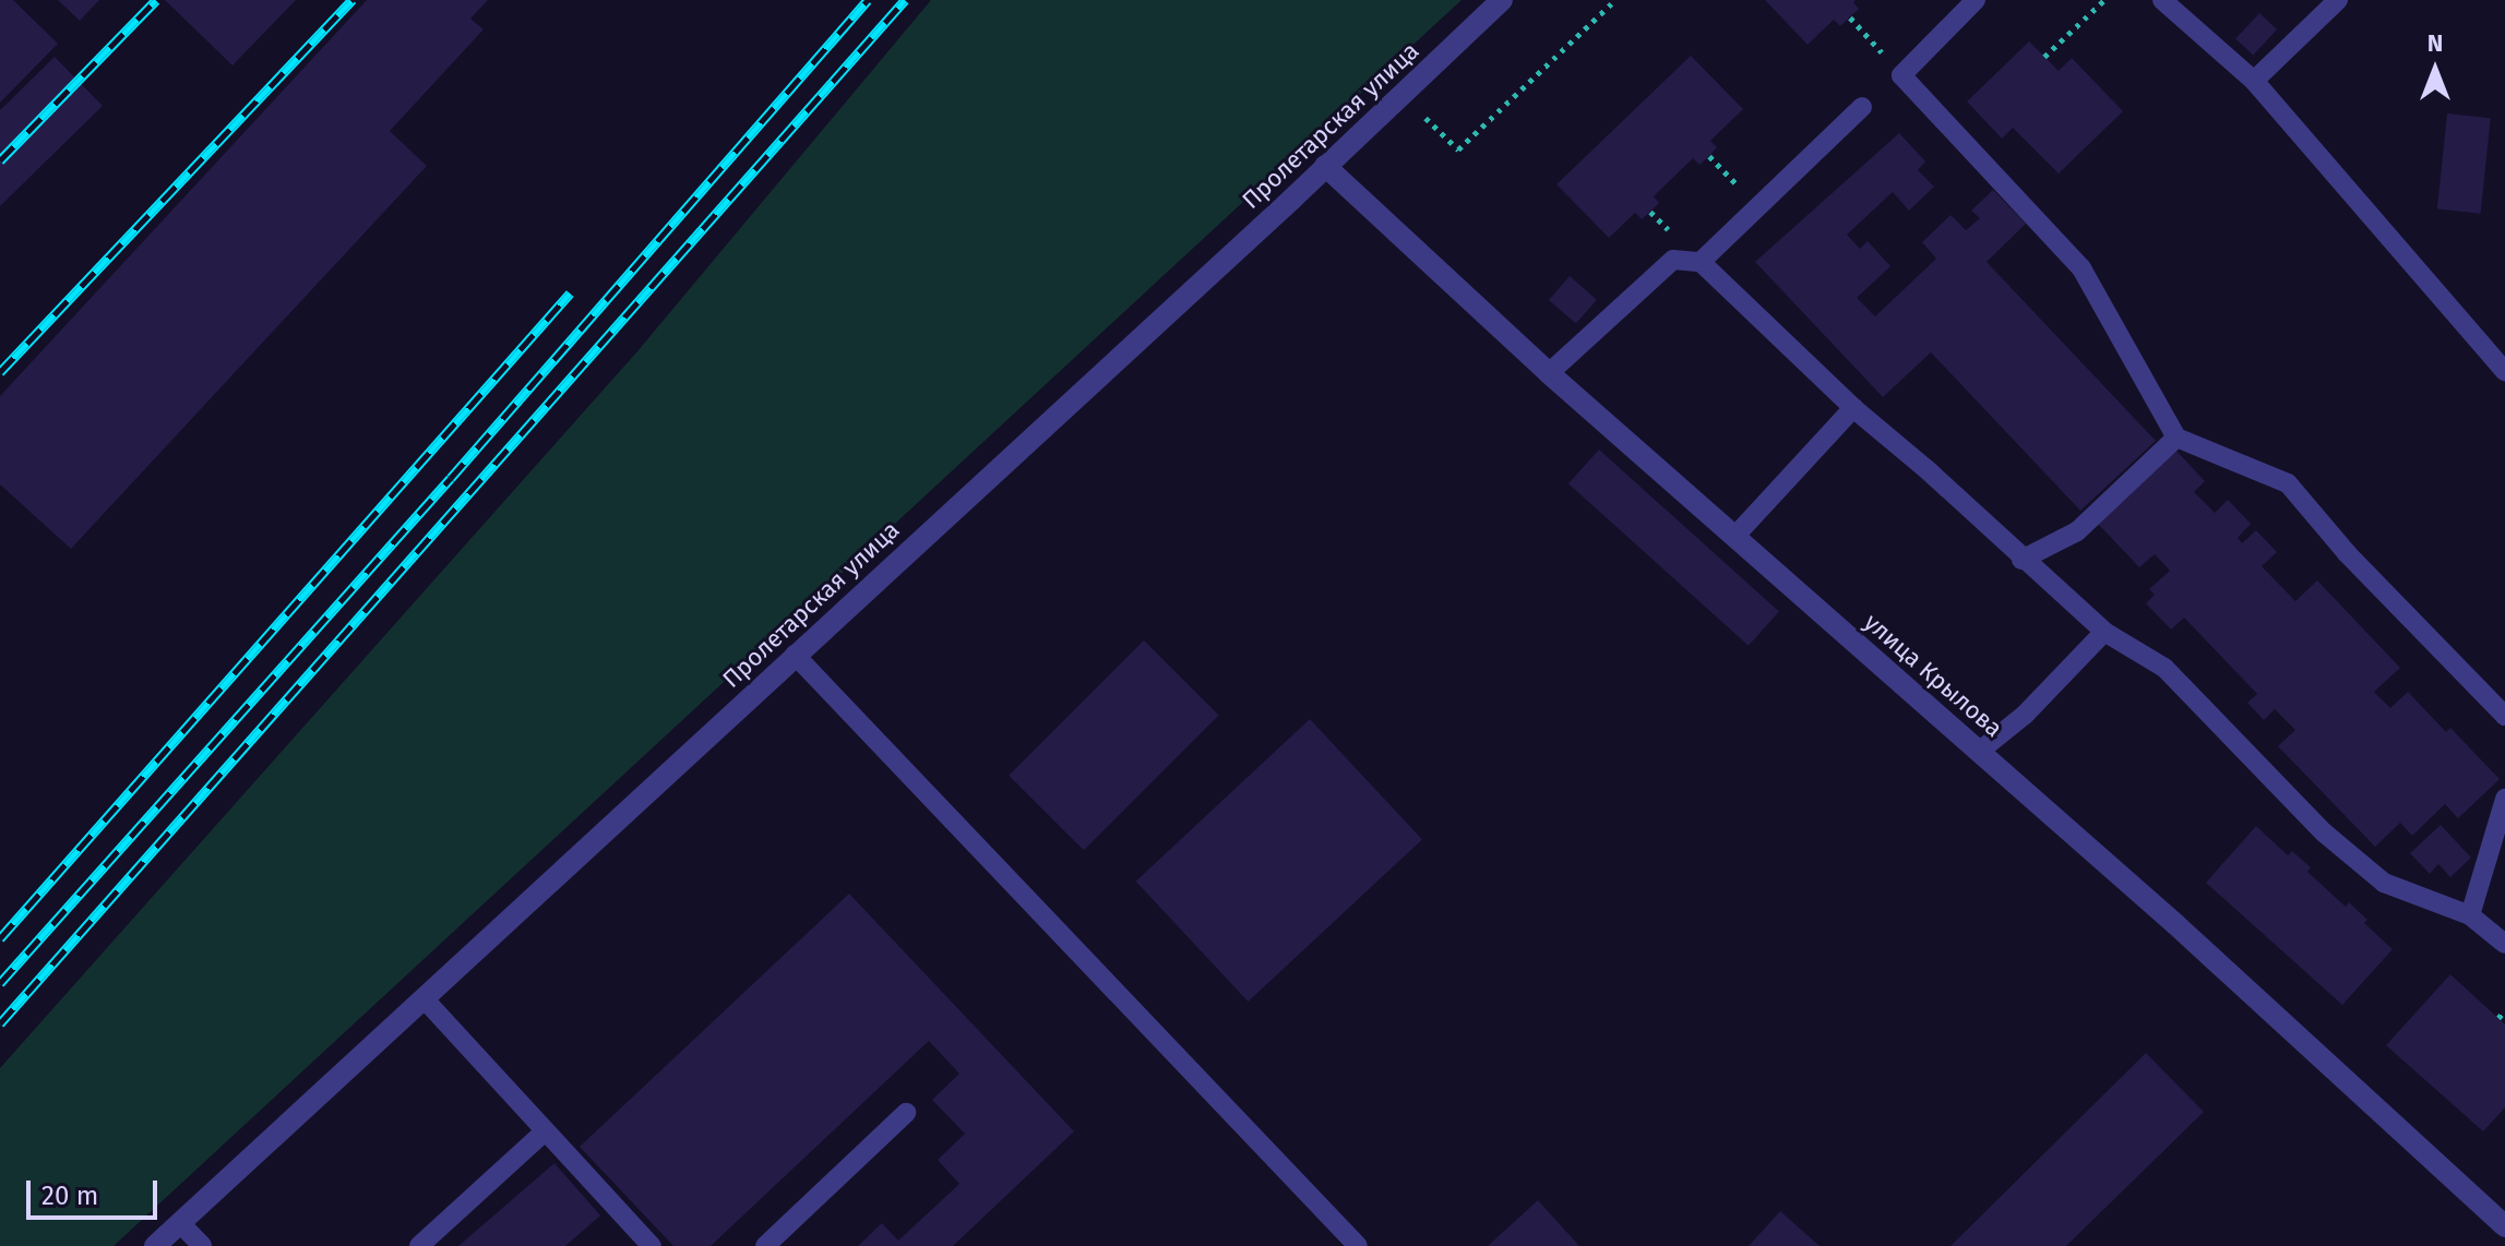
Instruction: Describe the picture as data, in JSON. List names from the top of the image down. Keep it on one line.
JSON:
{"streets":{"street":["Пролетарская улица","улица Крылова"]},"crossings":[["Пролетарская улица","улица Крылова"]],"scale_bar":"20 m","north":"top"}
